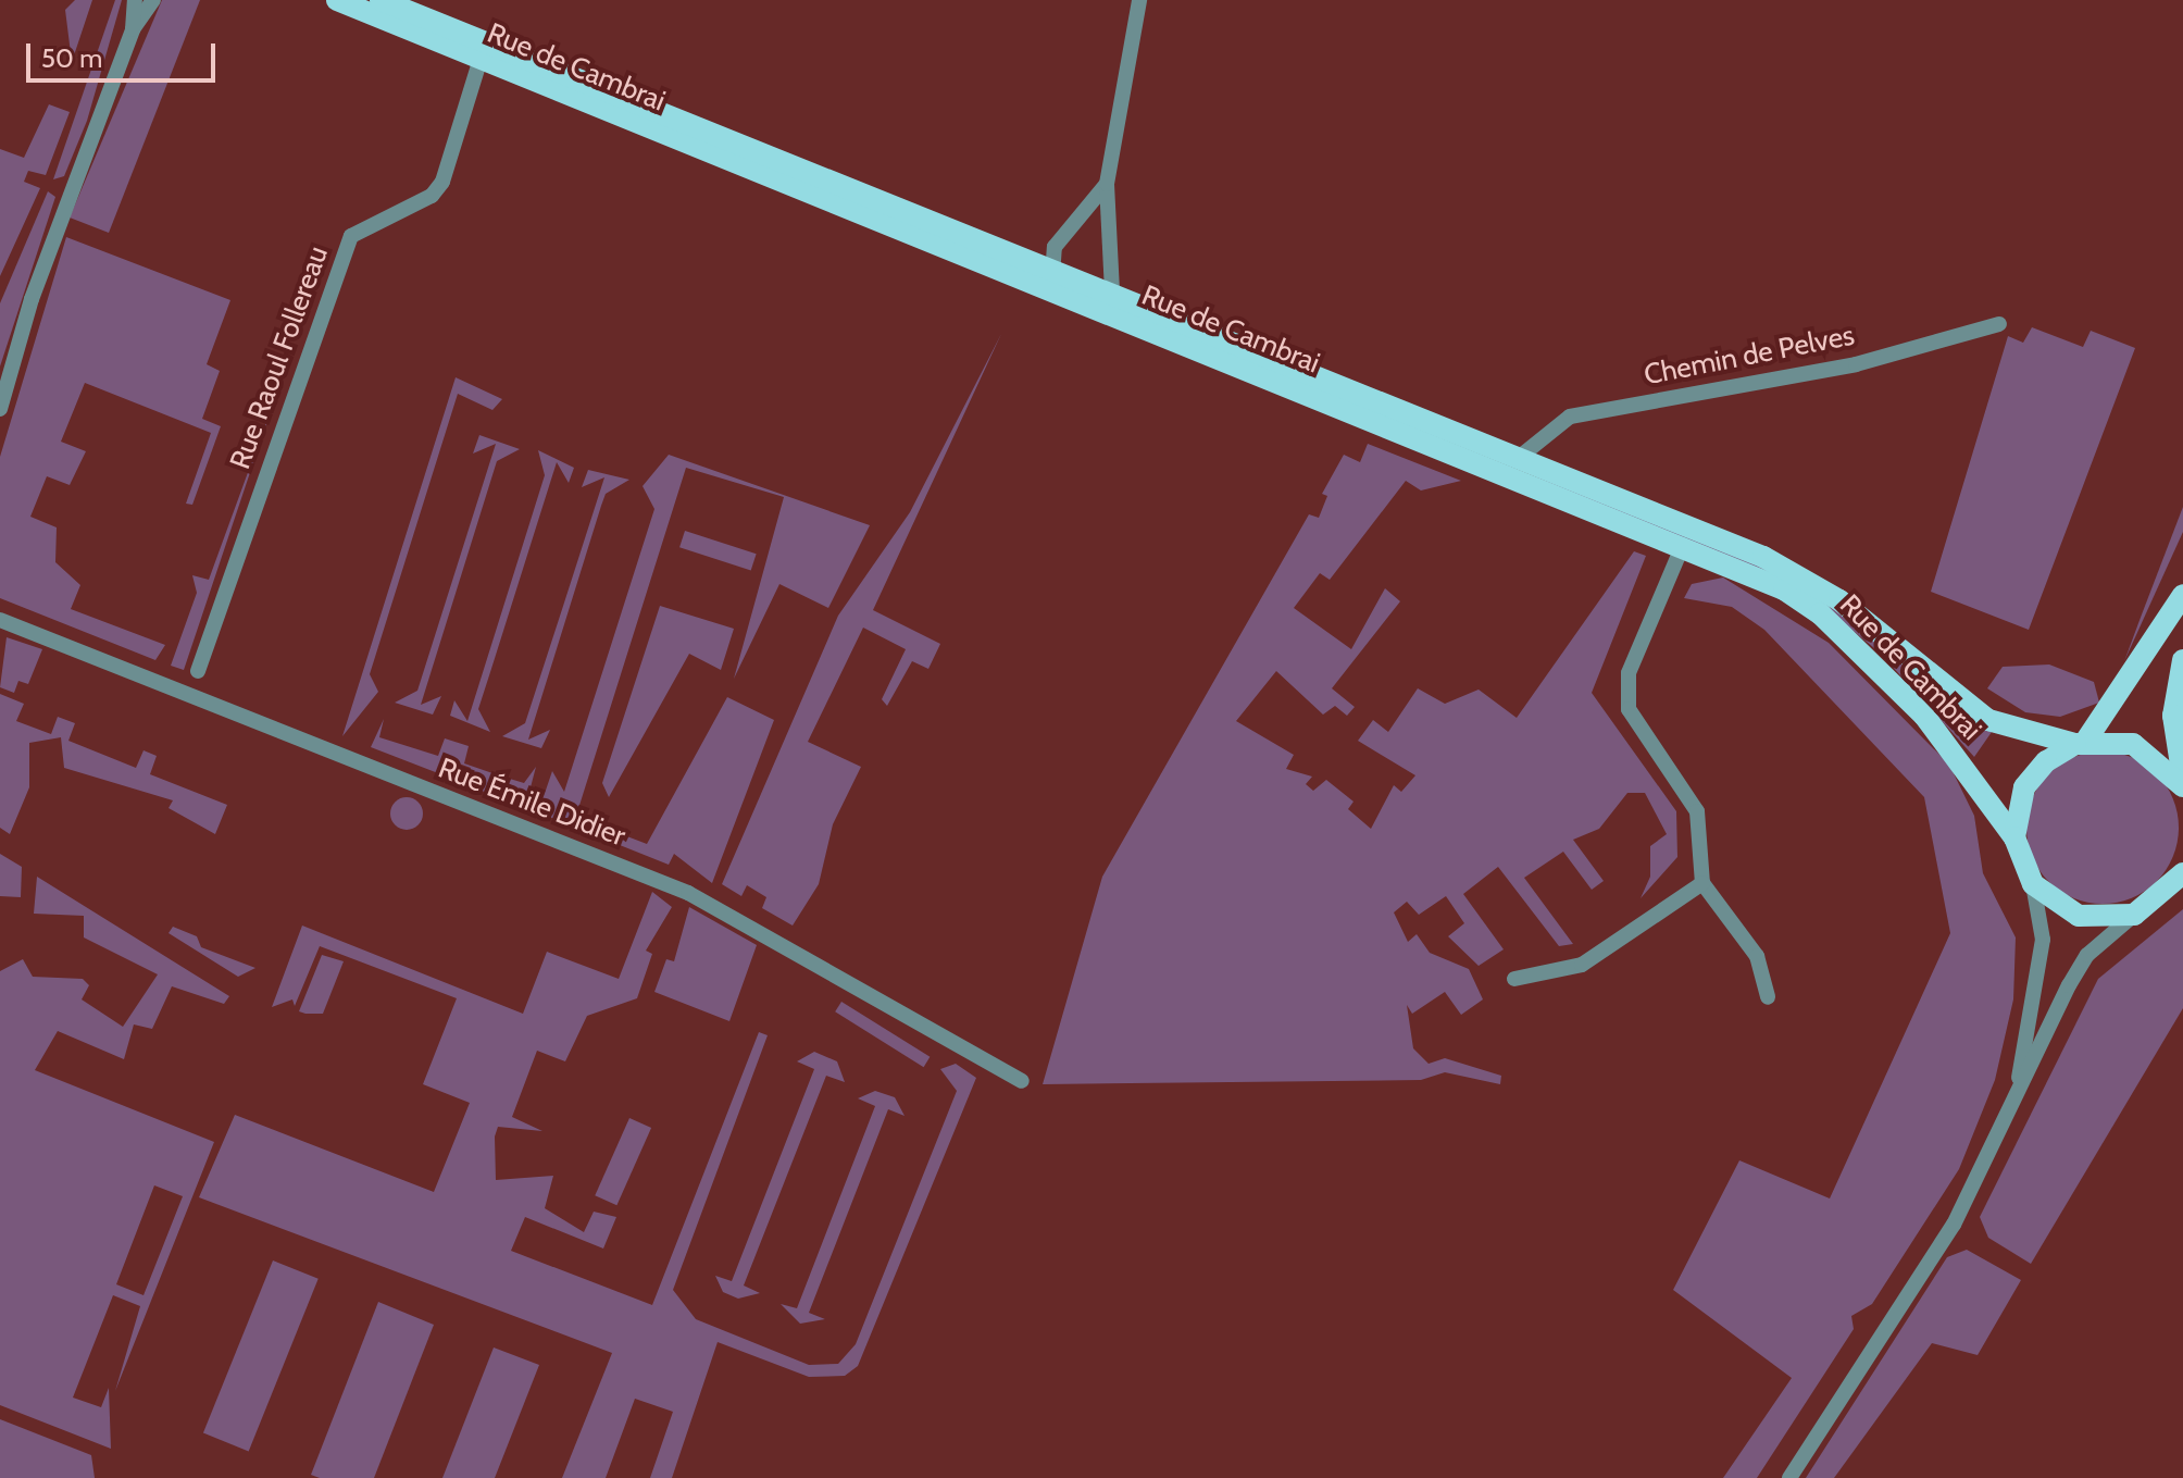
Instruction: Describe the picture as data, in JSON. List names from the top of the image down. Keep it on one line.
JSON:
{"streets":{"main road":["Rue de Cambrai"],"street":["Chemin de Pelves","Rue Raoul Follereau","Rue Émile Didier"]},"crossings":[["Rue de Cambrai","Chemin de Pelves"],["Rue de Cambrai","Rue Raoul Follereau"]],"scale_bar":"50 m"}
